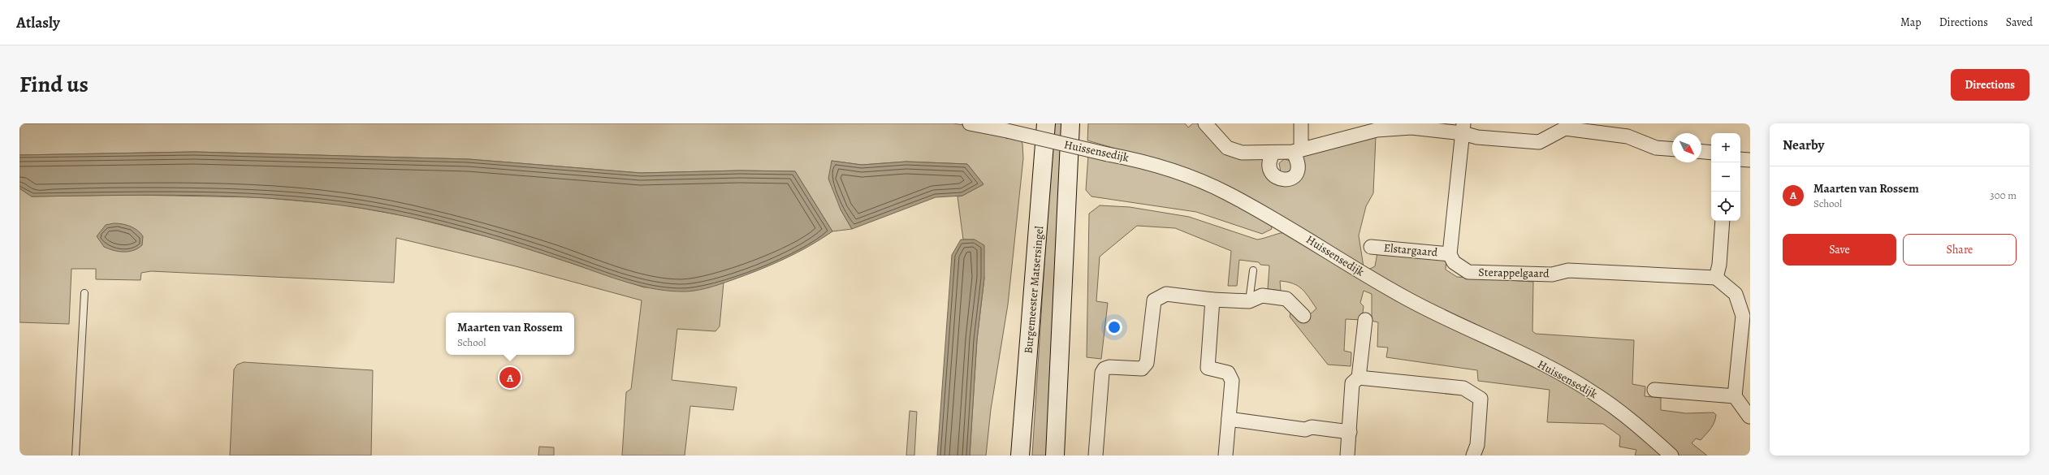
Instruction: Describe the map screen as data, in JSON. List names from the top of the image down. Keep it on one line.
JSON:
{"streets":{"main road":["Burgemeester Matsersingel"],"street":["Huissensedijk","Elstargaard","Sterappelgaard"]},"crossings":[["Elstargaard","Sterappelgaard"]],"north":"bottom right","page":{"header":"Atlasly","nav":["Map","Directions","Saved"],"title":"Find us","buttons":["Directions",["Save","Share"]],"heading":"Nearby","map_buttons":["+","−"],"list":[{"mark":"A","name":"Maarten van Rossem","note":"School","value":"300 m"}],"popup":["Maarten van Rossem","School"],"pins":"A"}}
